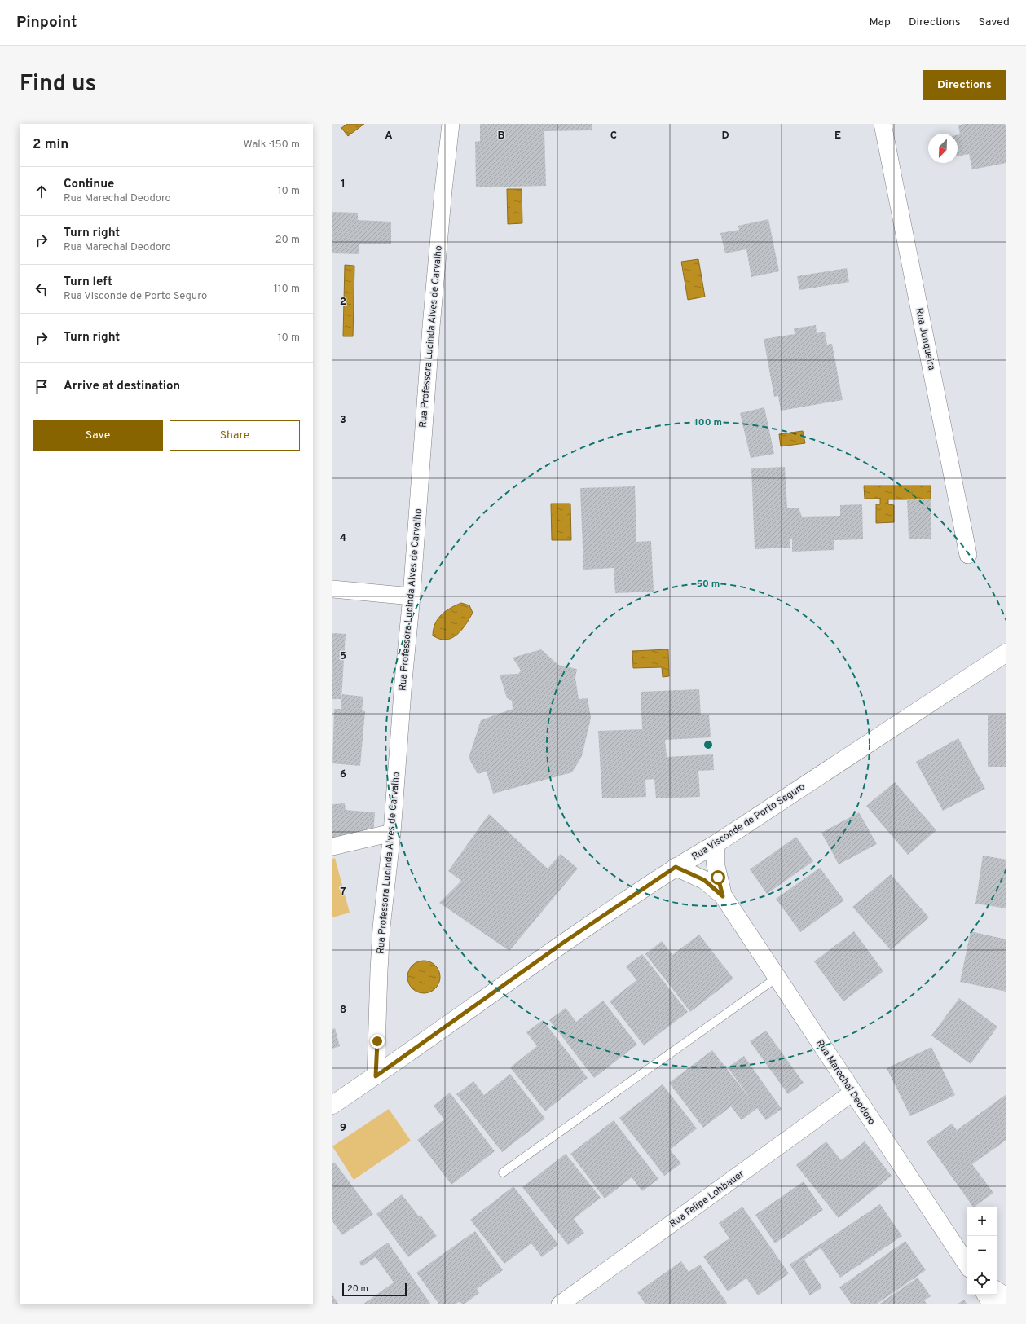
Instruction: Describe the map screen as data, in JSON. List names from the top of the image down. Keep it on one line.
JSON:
{"streets":{"street":["Rua Professora Lucinda Alves de Carvalho","Rua Junqueira","Rua Visconde de Porto Seguro","Rua Marechal Deodoro","Rua Felipe Lohbauer"]},"crossings":[["Rua Professora Lucinda Alves de Carvalho","Rua Visconde de Porto Seguro"],["Rua Visconde de Porto Seguro","Rua Marechal Deodoro"],["Rua Marechal Deodoro","Rua Felipe Lohbauer"]],"scale_bar":"20 m","north":"bottom left","page":{"header":"Pinpoint","nav":["Map","Directions","Saved"],"title":"Find us","buttons":["Directions",["Save","Share"]],"heading":["2 min","Walk · 150 m"],"list":[["Continue","Rua Marechal Deodoro","10 m"],["Turn right","Rua Marechal Deodoro","20 m"],["Turn left","Rua Visconde de Porto Seguro","110 m"],["Turn right","10 m"],"Arrive at destination"],"map_buttons":["+","−"],"scale":"20 m"},"grid":{"columns":["A","B","C","D","E"],"rows":["1","2","3","4","5","6","7","8","9"]},"rings":["100 m","50 m"]}
